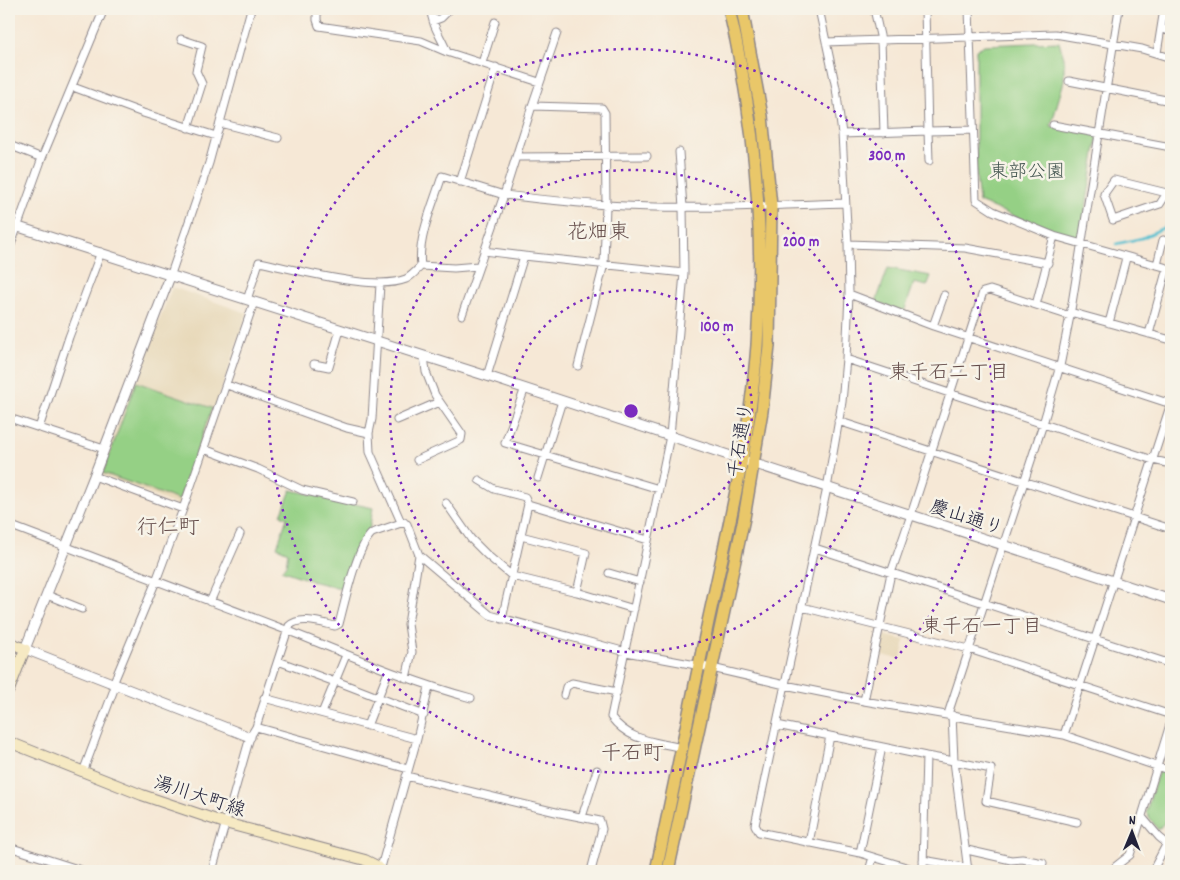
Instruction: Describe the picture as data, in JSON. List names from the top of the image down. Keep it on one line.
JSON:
{"streets":{"main road":["千石通り","湯川大町線"],"street":["慶山通り"]},"crossings":[["千石通り","慶山通り"]],"districts":["花畑東","東千石二丁目","行仁町","東千石一丁目","千石町"],"parks":["東部公園"],"north":"top","rings":["300 m","200 m","100 m"]}
